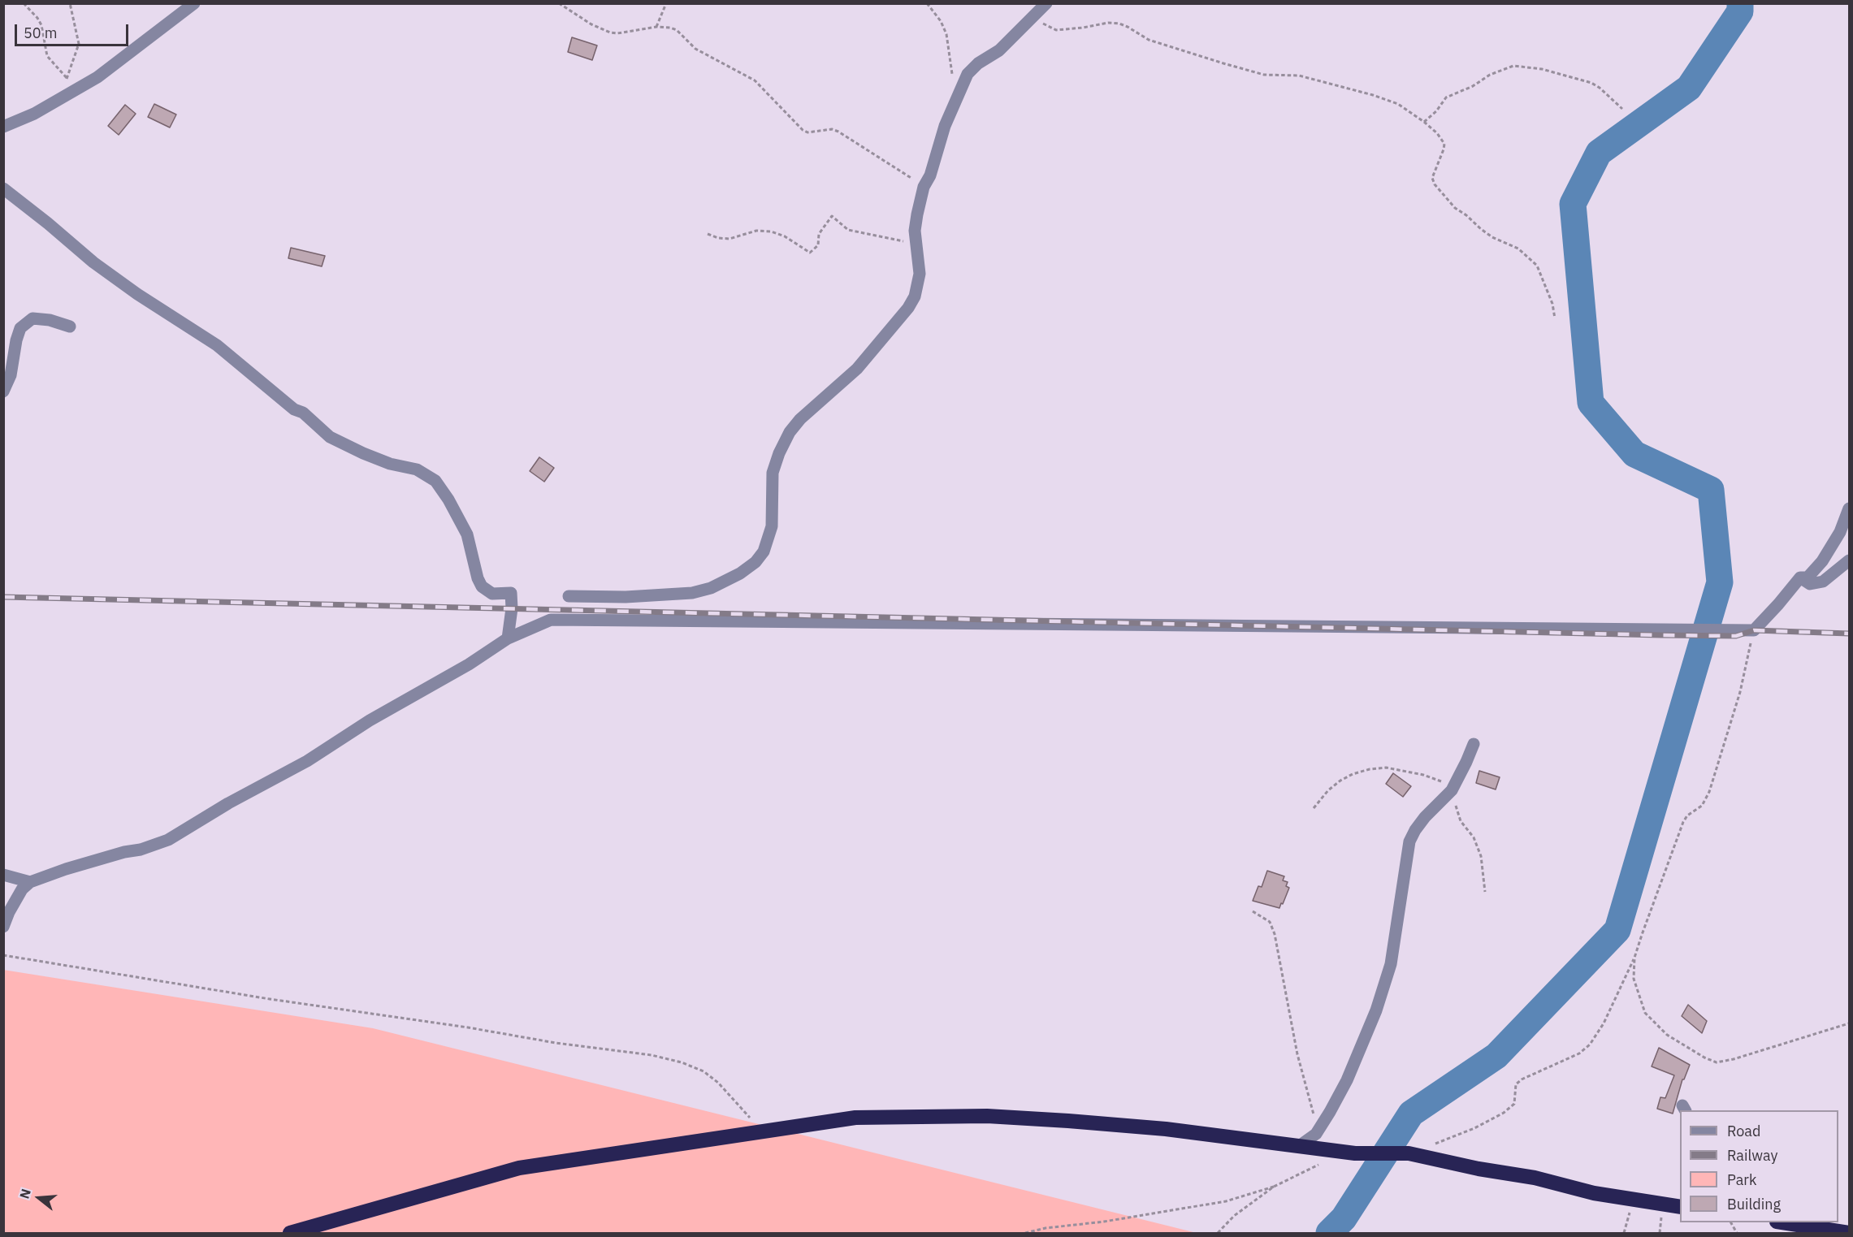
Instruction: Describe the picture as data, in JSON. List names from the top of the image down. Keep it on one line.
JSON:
{"legend":["Road","Railway","Park","Building"],"scale_bar":"50 m","north":"left"}
